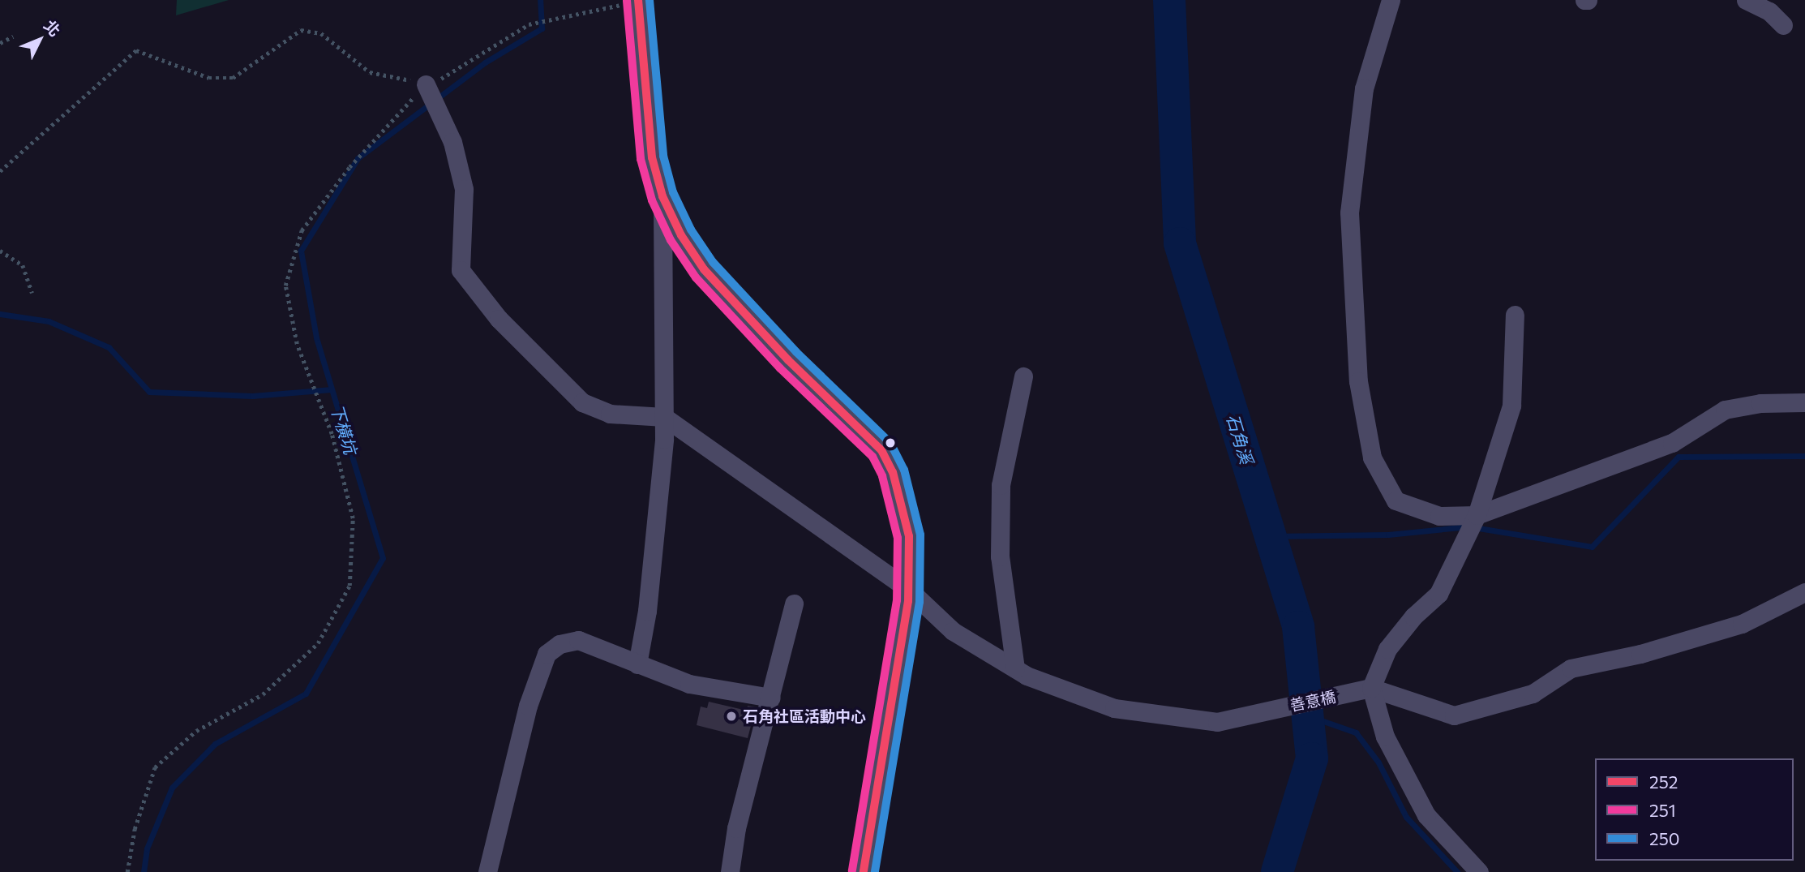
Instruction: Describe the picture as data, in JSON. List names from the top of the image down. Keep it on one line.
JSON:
{"streets":{"street":["善意橋"]},"water":["下橫坑","石角溪"],"places":["石角社區活動中心"],"lines":["transit line 252","transit line 250","transit line 251"],"legend":["252","251","250"],"north":"top right"}
